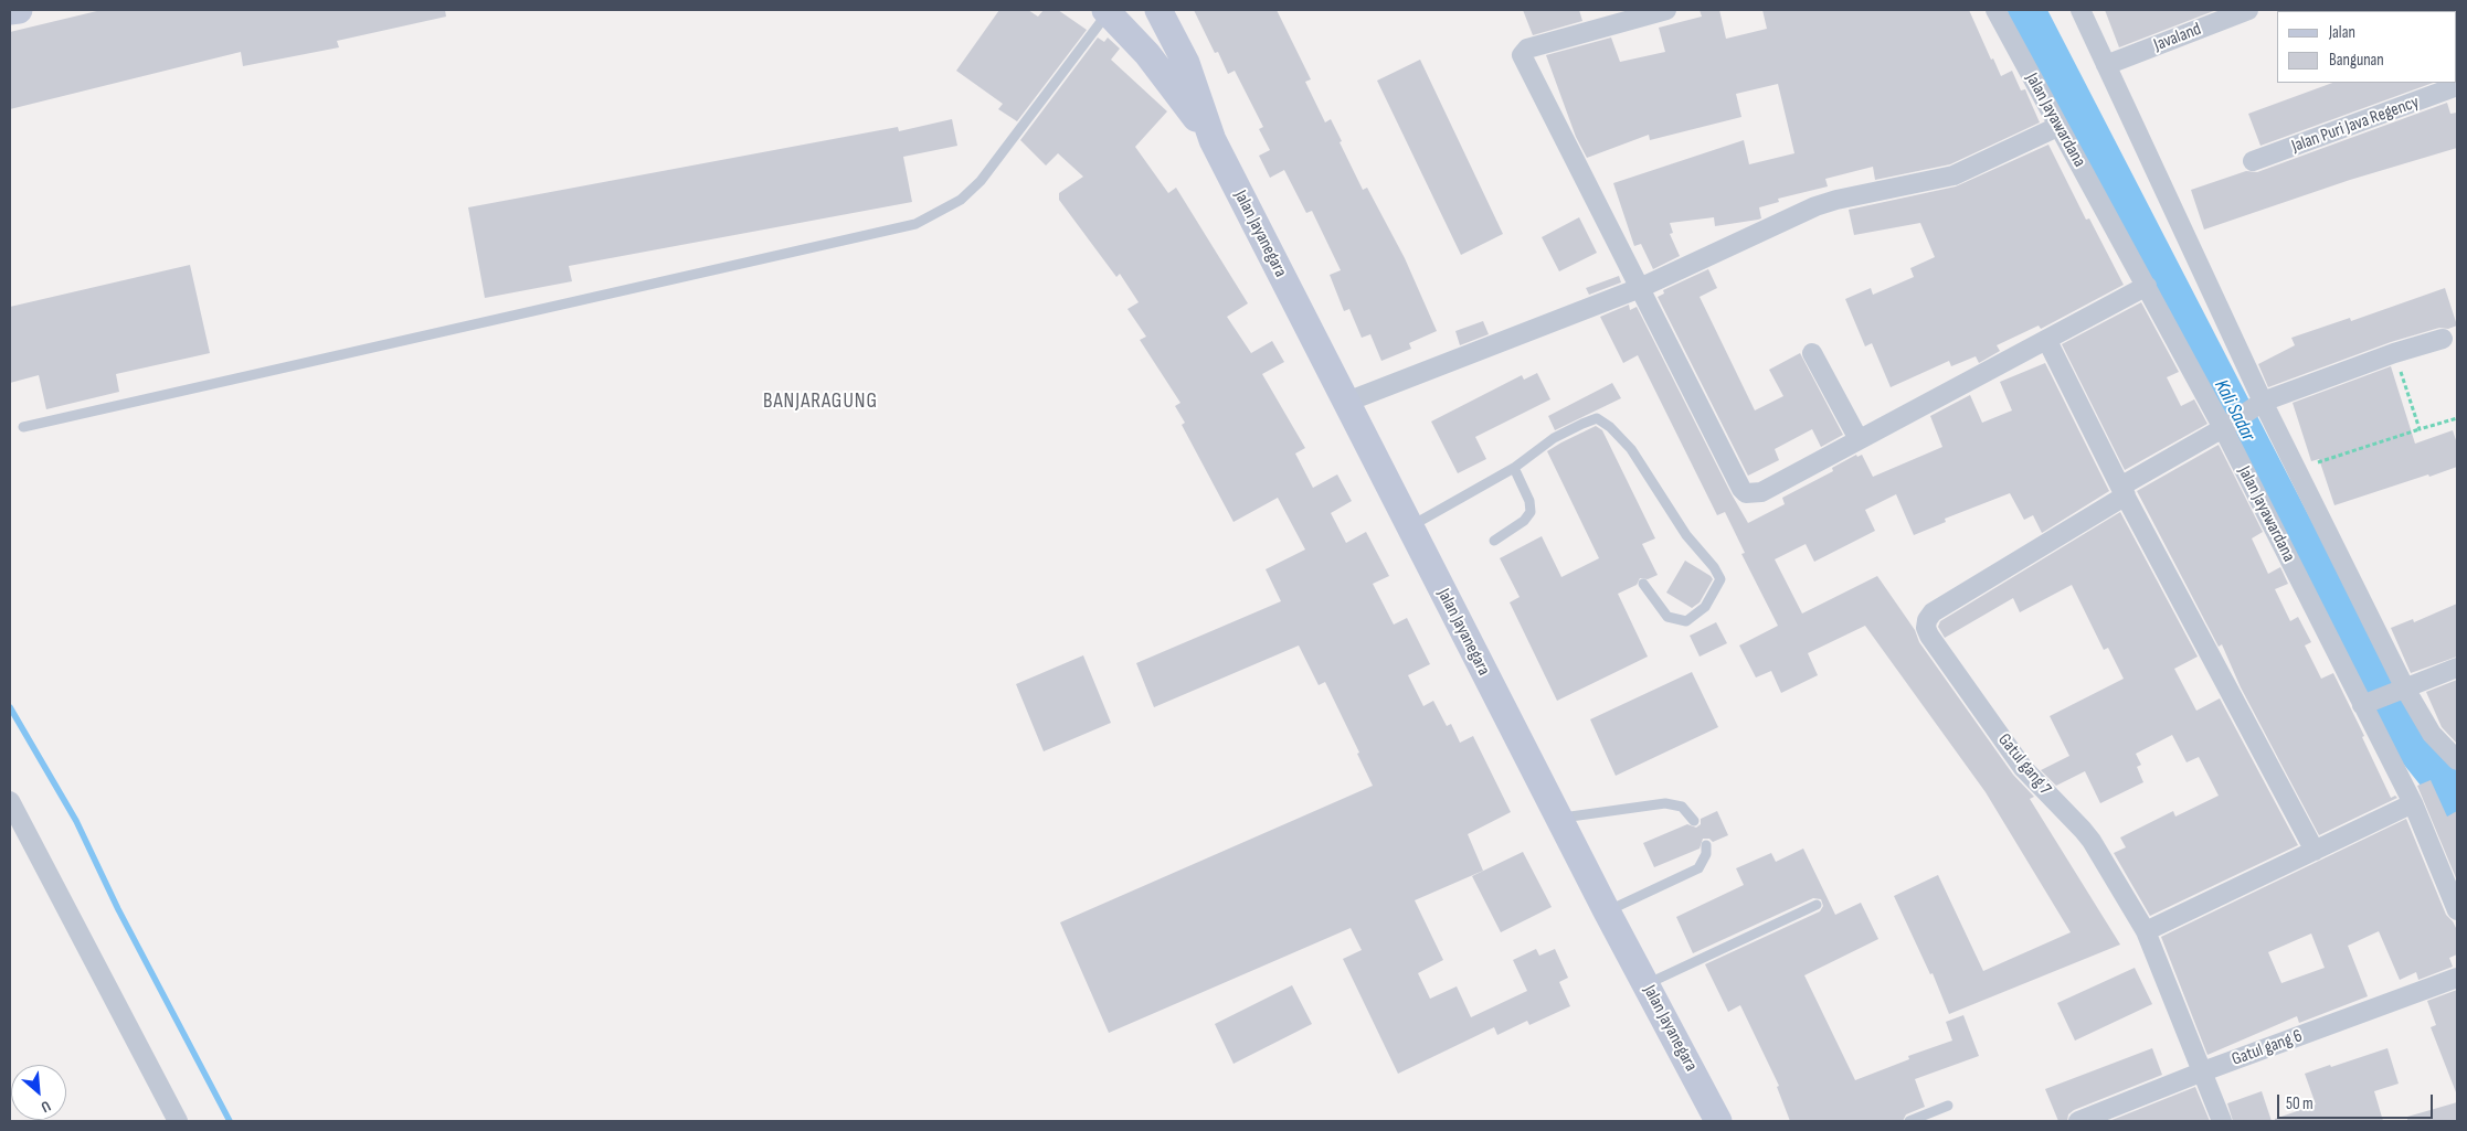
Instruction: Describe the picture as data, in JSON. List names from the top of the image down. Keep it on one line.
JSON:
{"streets":{"main road":["Jalan Jayanegara"],"street":["Javaland","Jalan Jayawardana","Jalan Puri Java Regency","Gatul gang 7","Gatul gang 6"]},"crossings":[["Gatul gang 7","Gatul gang 6"]],"districts":["BANJARAGUNG"],"water":["Kali Sadar"],"legend":["Jalan","Bangunan"],"scale_bar":"50 m","north":"bottom right"}
